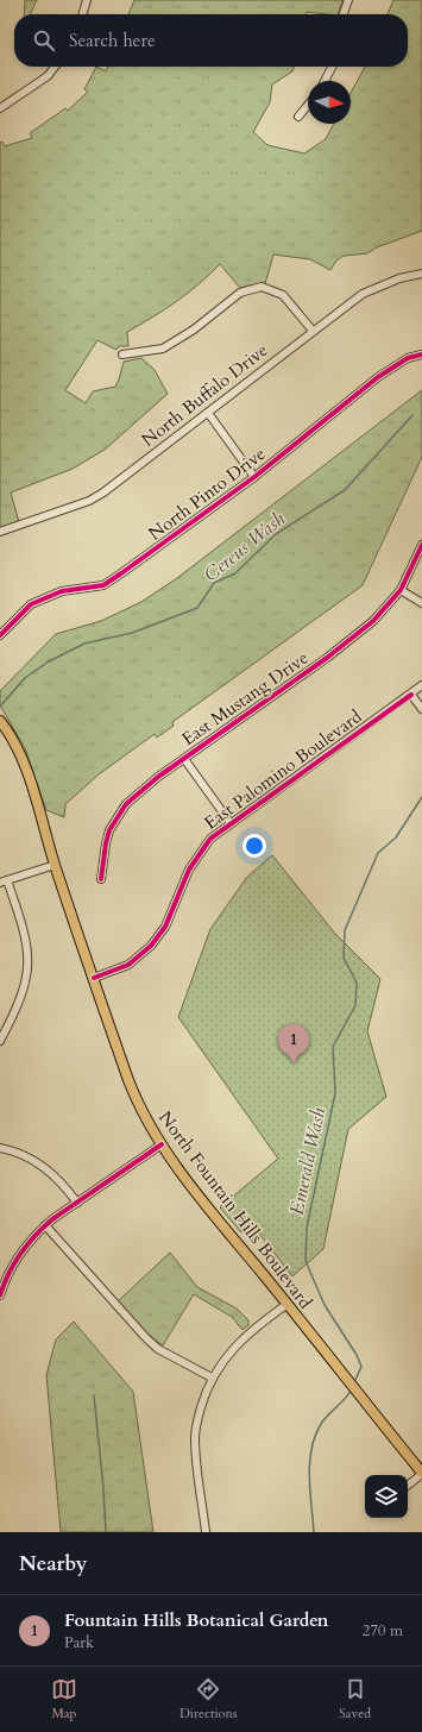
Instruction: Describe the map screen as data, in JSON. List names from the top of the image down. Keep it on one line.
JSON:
{"streets":{"main road":["North Fountain Hills Boulevard"],"street":["North Buffalo Drive","North Pinto Drive","East Mustang Drive","East Palomino Boulevard"]},"crossings":[["East Palomino Boulevard","North Fountain Hills Boulevard"]],"water":["Cereus Wash","Emerald Wash"],"north":"right","page":{"search":"Search here","pins":"1","heading":"Nearby","list":[{"mark":"1","name":"Fountain Hills Botanical Garden","note":"Park","value":"270 m"}],"nav":["Map","Directions","Saved"]}}
